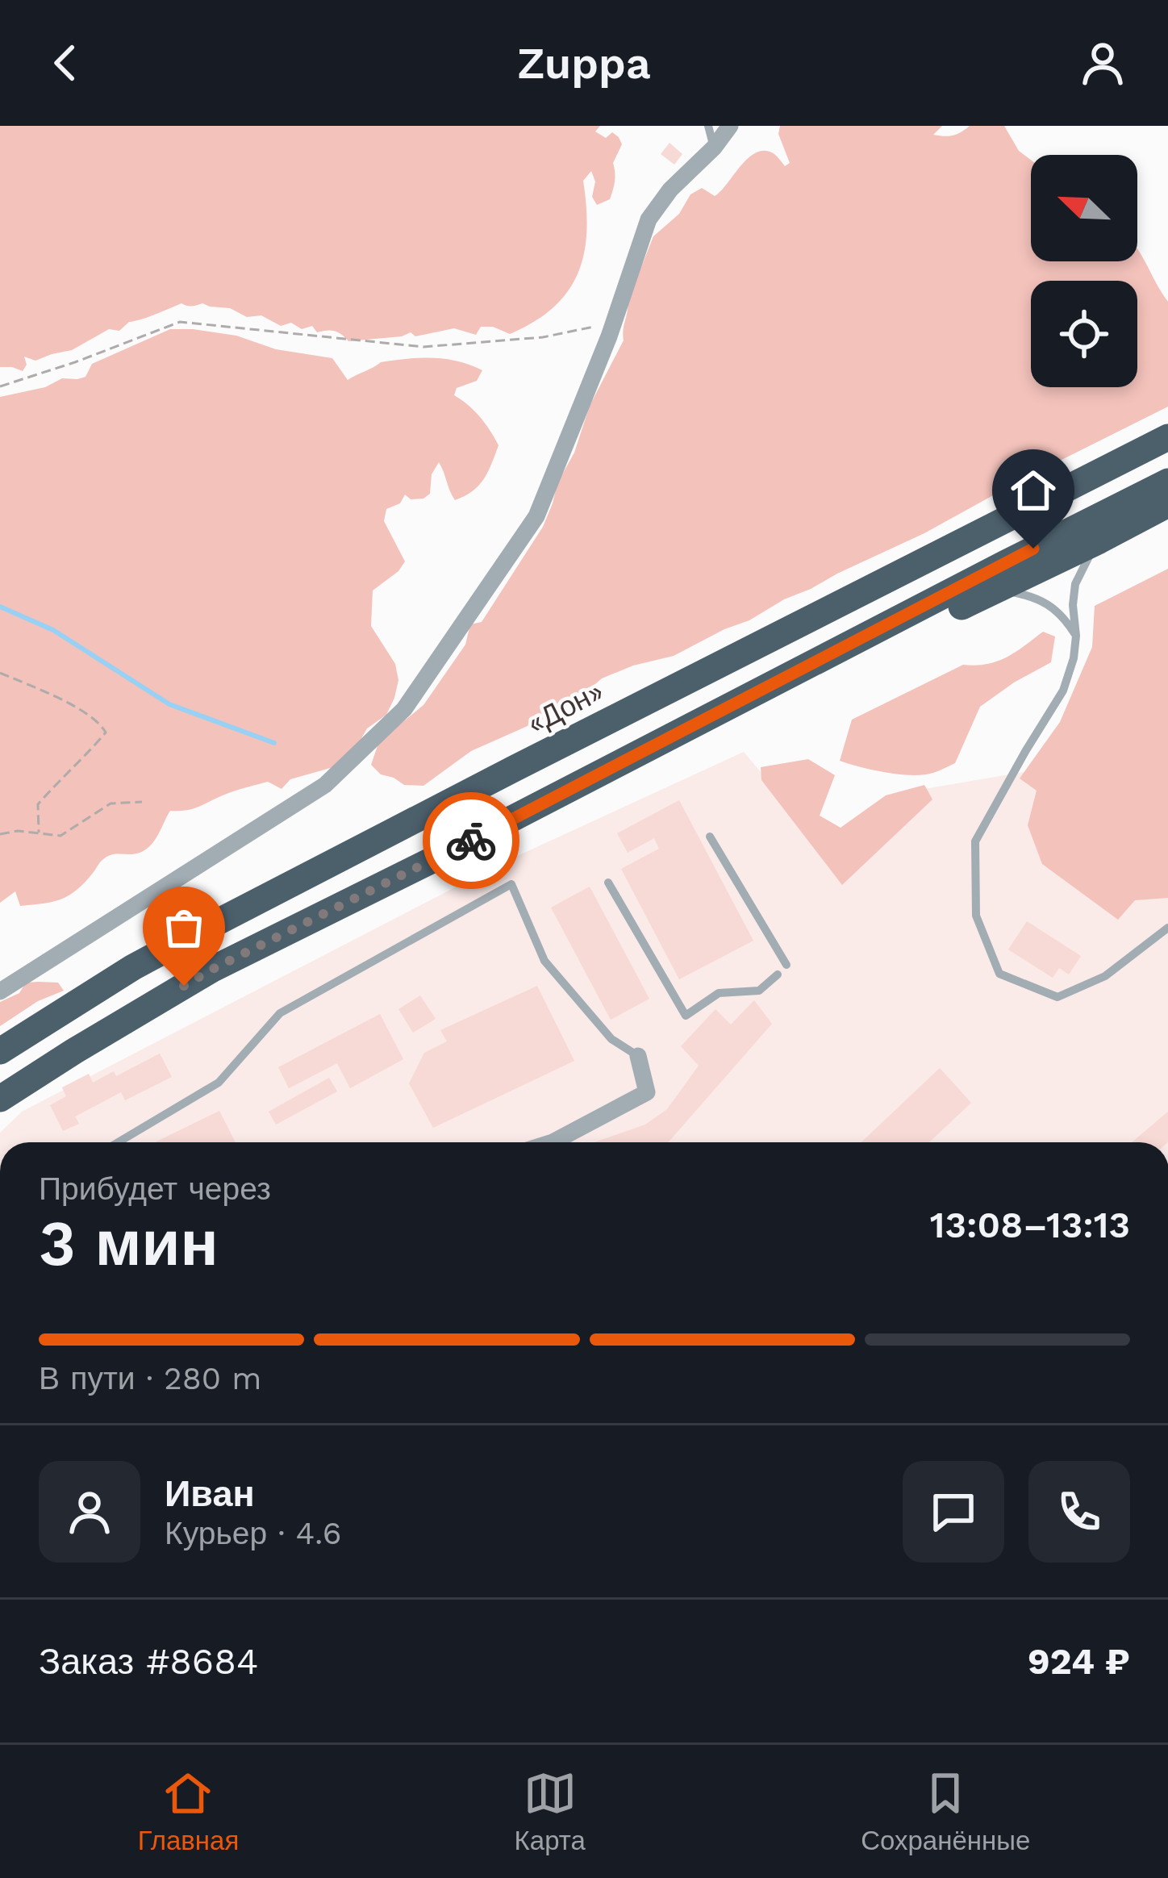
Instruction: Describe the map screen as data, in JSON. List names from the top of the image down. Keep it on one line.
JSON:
{"streets":{"highway":["«Дон»"]},"north":"top left","page":{"header":"Zuppa","heading":["3 мин","Прибудет через","13:08–13:13"],"panel":["Иван","Курьер · 4.6","Заказ #8684","924 ₽"],"bar":"В пути · 280 m","tabs":["Главная","Карта","Сохранённые"]}}
